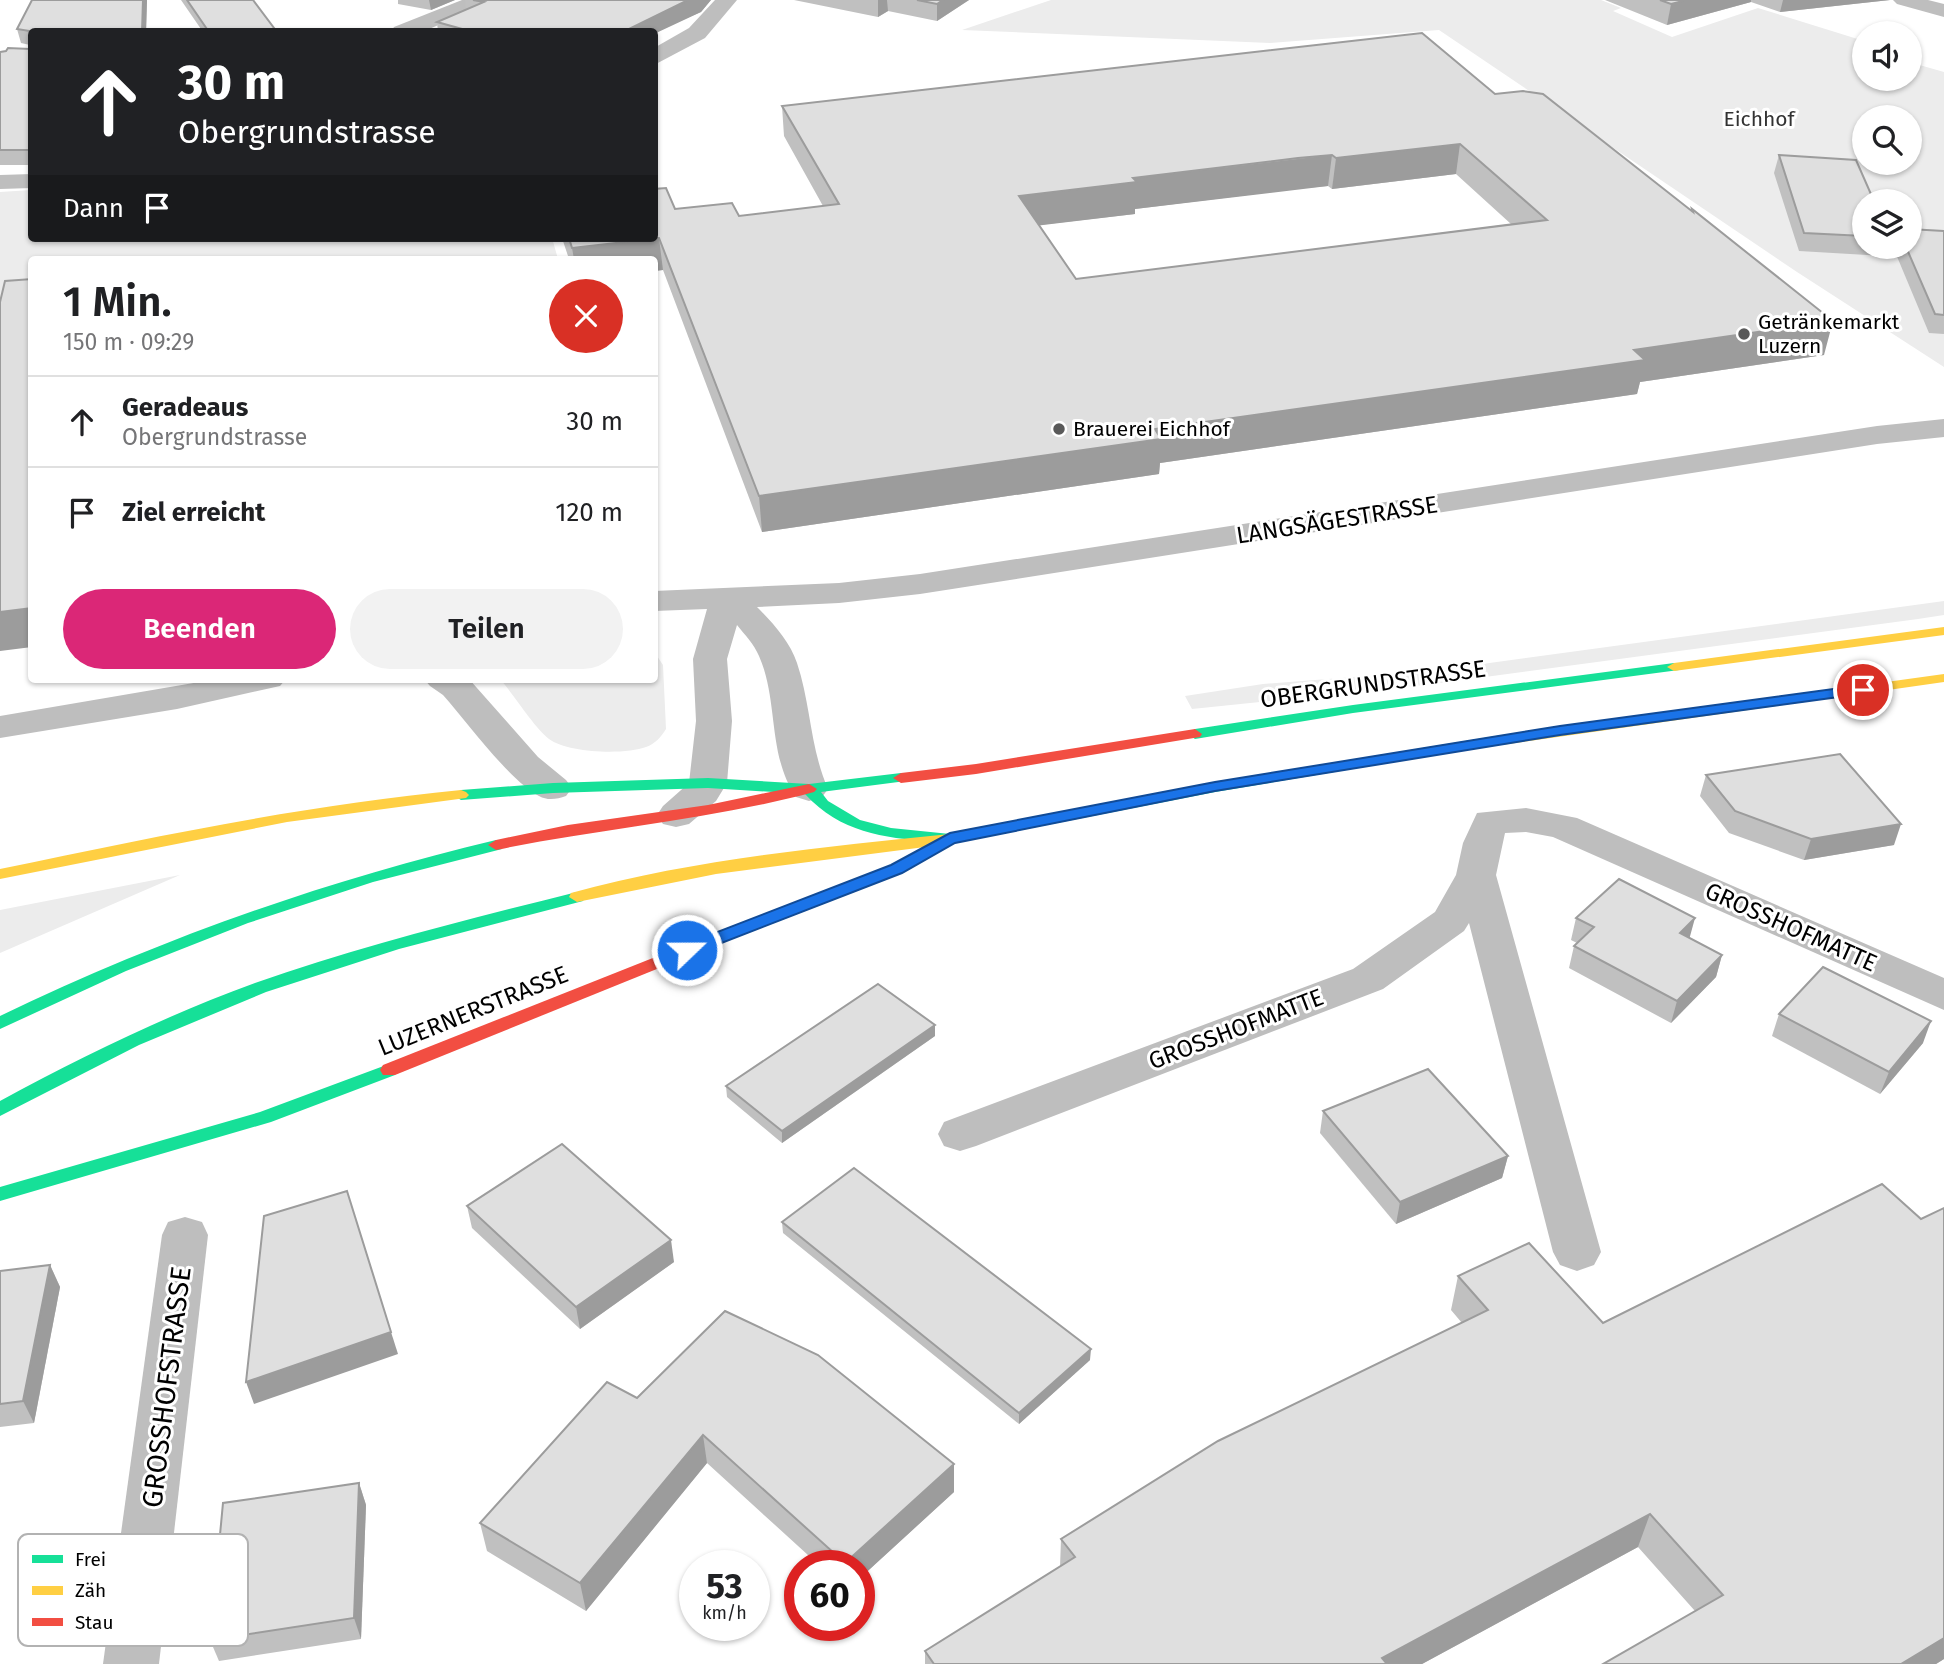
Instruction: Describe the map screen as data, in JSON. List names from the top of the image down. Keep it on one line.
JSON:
{"streets":{"main road":["OBERGRUNDSTRASSE","LUZERNERSTRASSE"],"street":["LANGSÄGESTRASSE","GROSSHOFMATTE","GROSSHOFSTRASSE"]},"parks":["Eichhof"],"places":["Getränkemarkt Luzern","Brauerei Eichhof"],"legend":["Frei","Zäh","Stau"],"page":{"turn":["30 m","Obergrundstrasse"],"then":"Dann","heading":["1 Min.","150 m · 09:29"],"list":[{"name":"Geradeaus","note":"Obergrundstrasse","value":"30 m"},{"name":"Ziel erreicht","value":"120 m"}],"buttons":["Beenden","Teilen"],"speed":"53 km/h","limit":"60"}}
